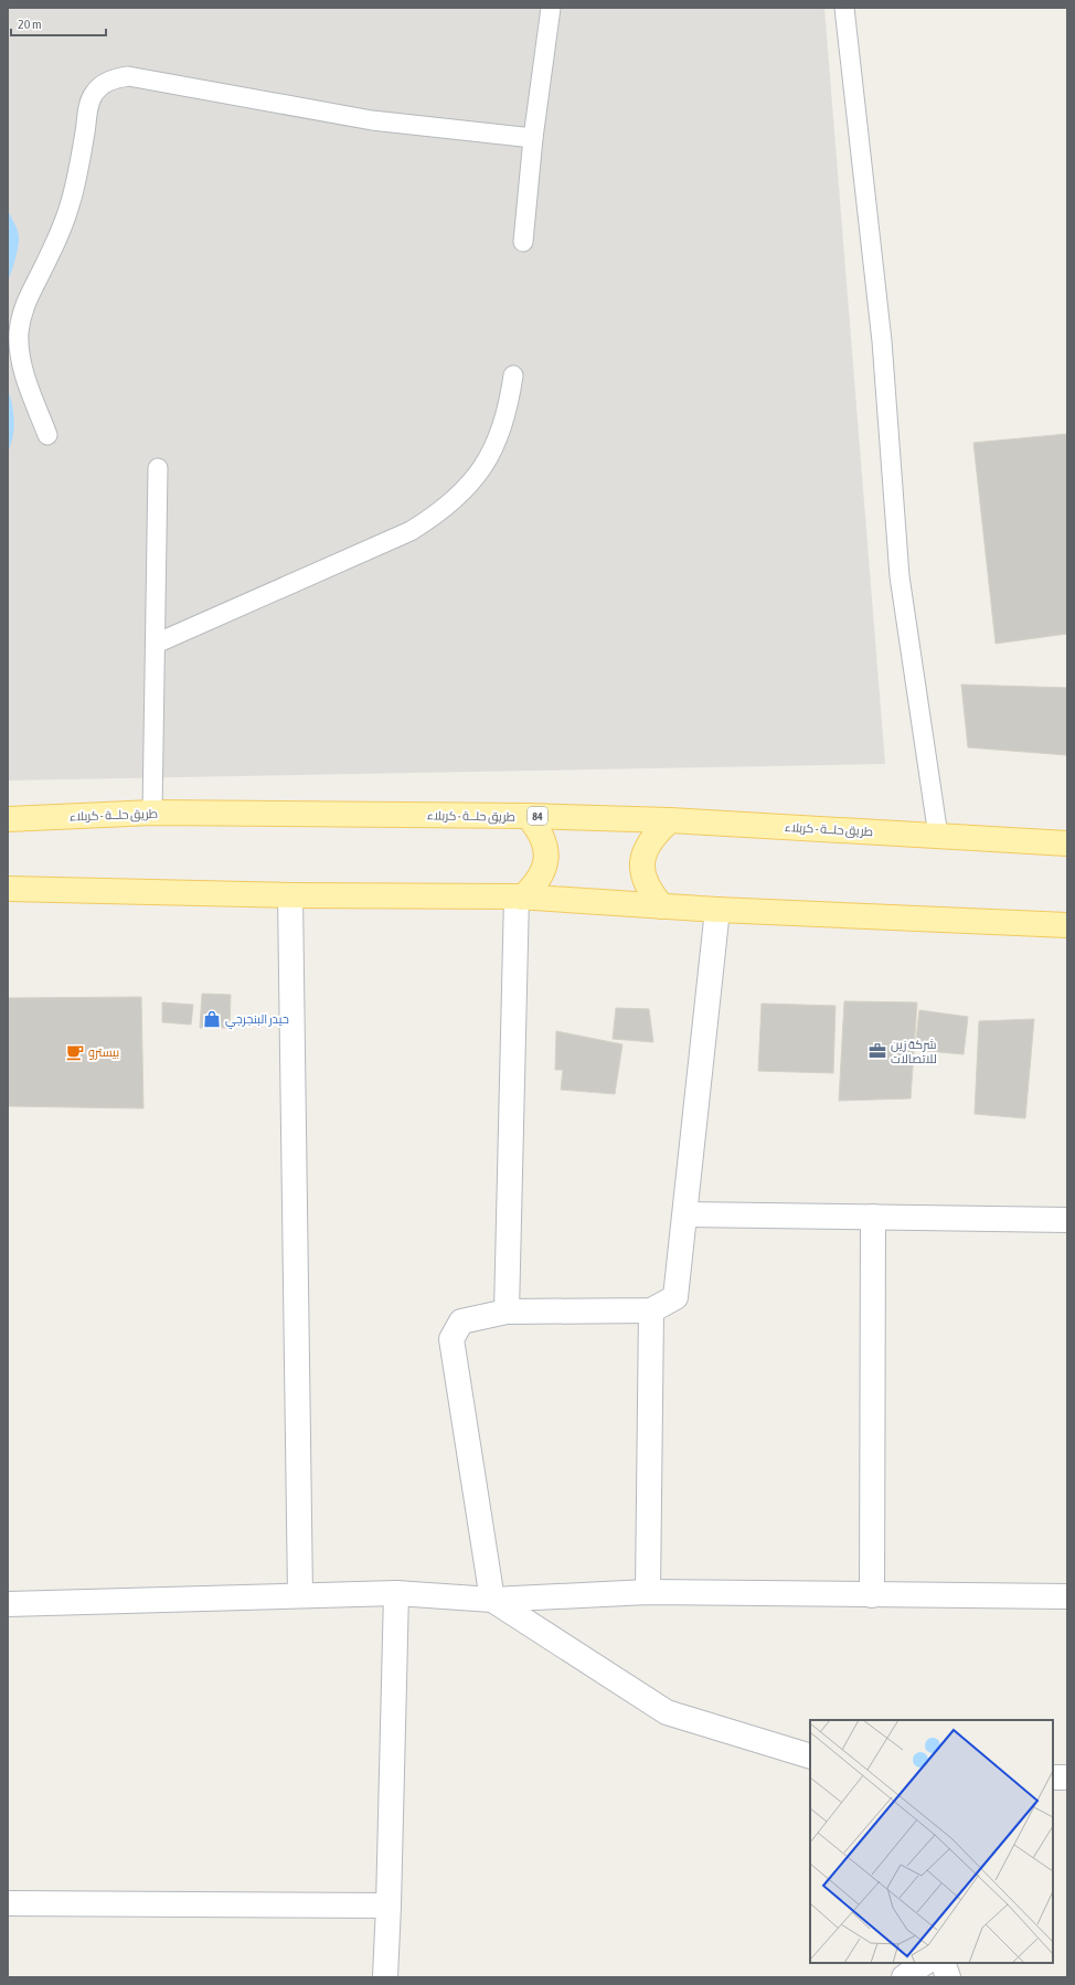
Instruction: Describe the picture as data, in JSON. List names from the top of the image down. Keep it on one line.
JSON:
{"streets":{"main road":["طريق حلــة - كربلاء","84"]},"places":{"shop":["حيدر البنجرجي"],"office":["شركة زين للاتصالات"],"cafe":["بيسترو"]},"scale_bar":"20 m"}
